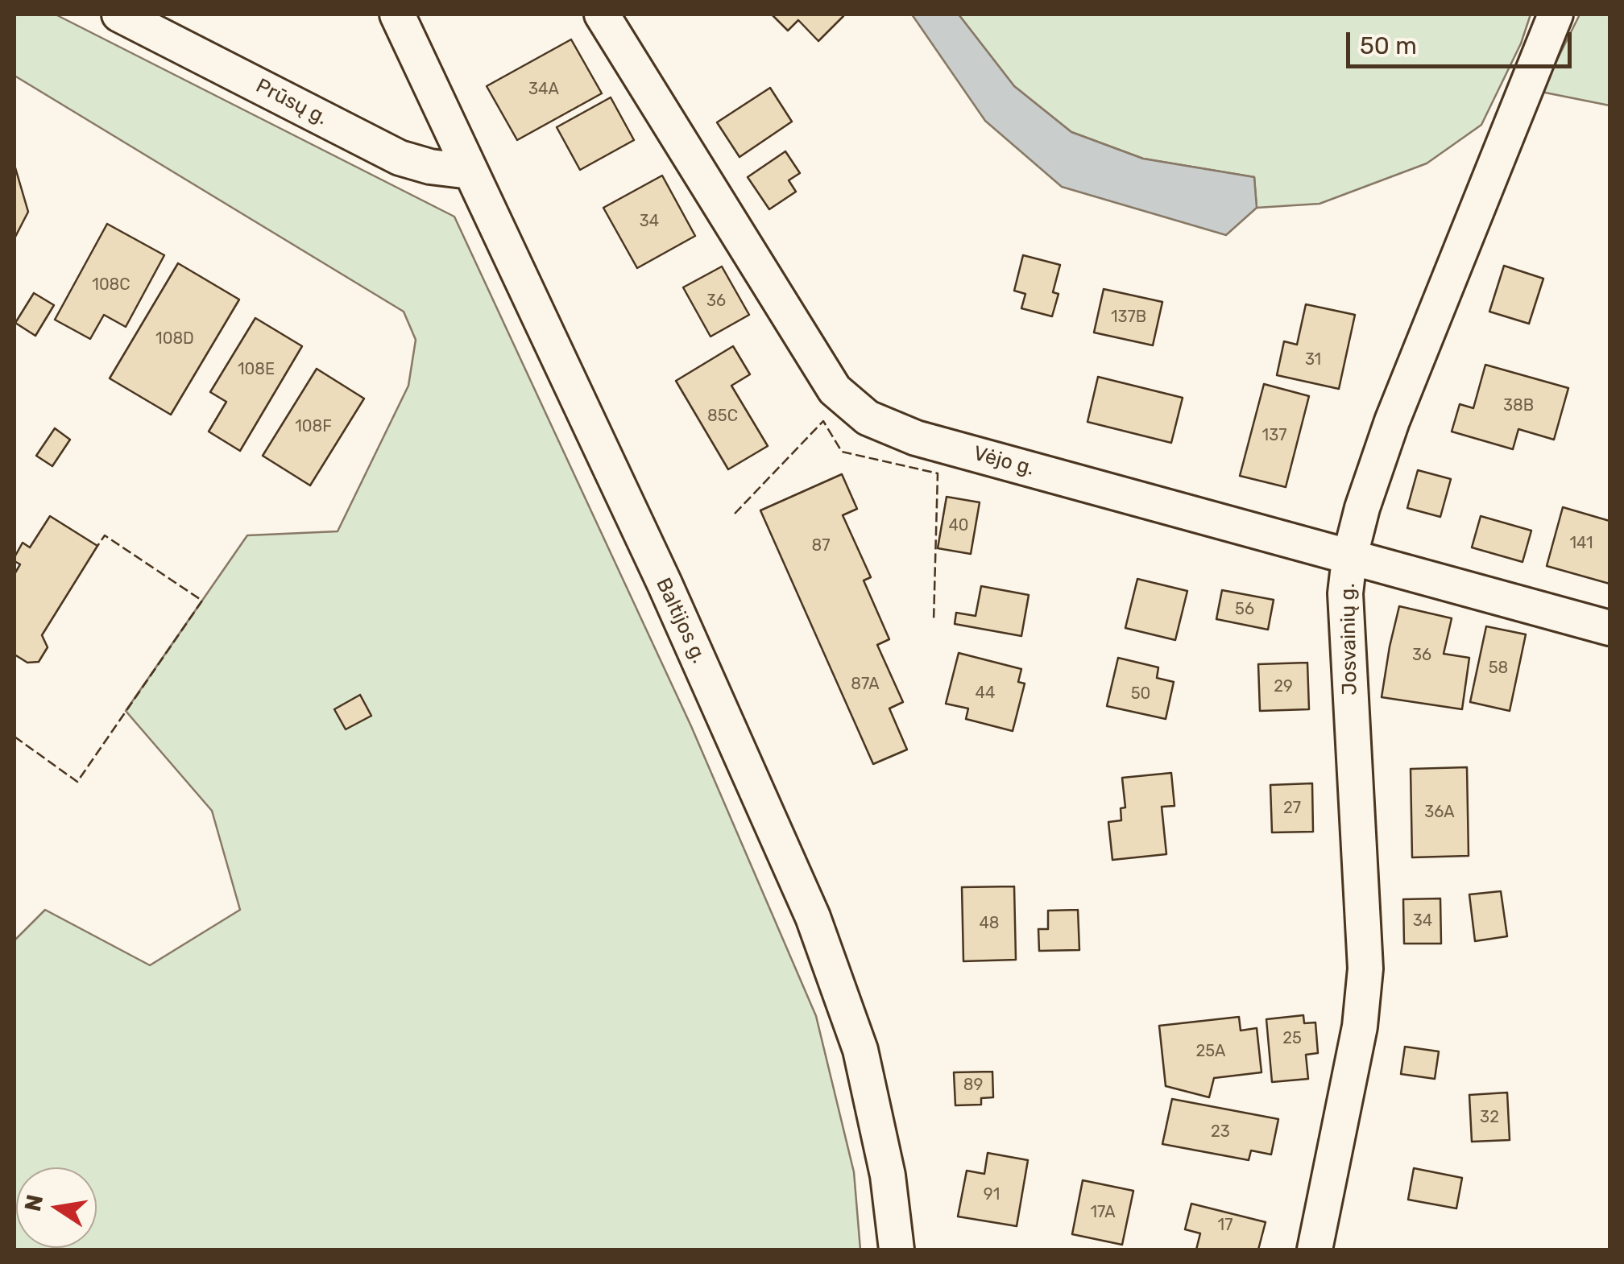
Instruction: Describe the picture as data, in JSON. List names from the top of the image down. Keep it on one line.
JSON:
{"streets":{"street":["Prūsų g.","Vėjo g.","Baltijos g.","Josvainių g."]},"crossings":[["Prūsų g.","Baltijos g."],["Vėjo g.","Josvainių g."]],"house_numbers":["34A","34","108C","36","137B","108D","31","108E","38B","85C","108F","137","40","141","87","56","36","58","87A","29","44","50","27","36A","34","48","25","25A","89","32","23","91","17A","17"],"scale_bar":"50 m","north":"left"}
